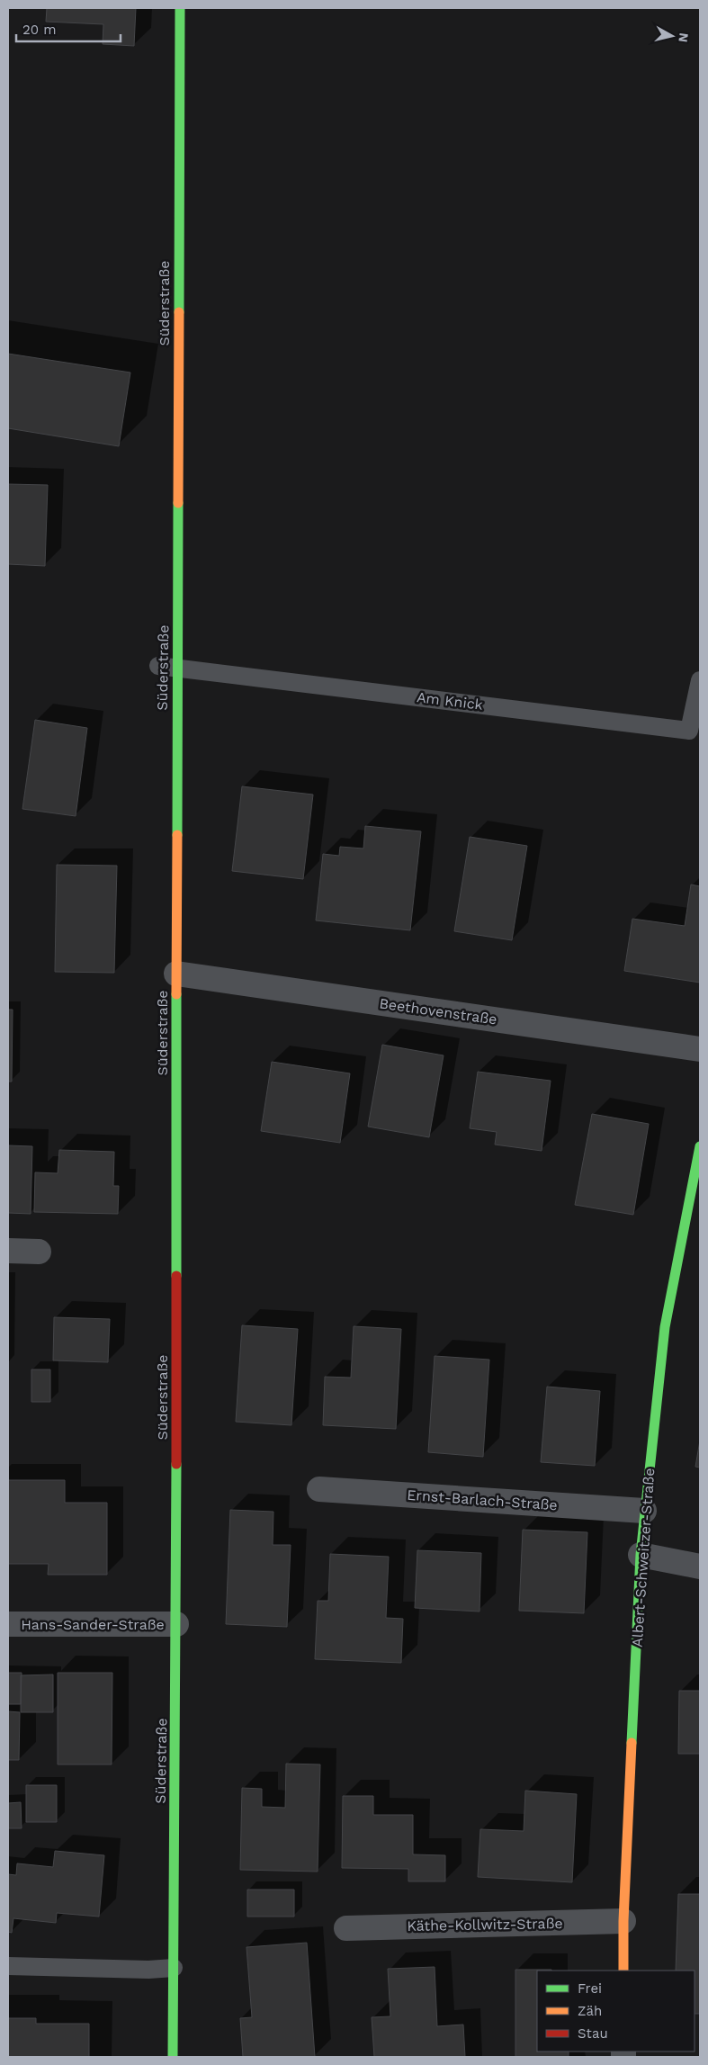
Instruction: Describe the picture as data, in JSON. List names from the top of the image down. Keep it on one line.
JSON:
{"streets":{"street":["Süderstraße","Beethovenstraße","Ernst-Barlach-Straße","Albert-Schweitzer-Straße","Hans-Sander-Straße","Käthe-Kollwitz-Straße"],"lane":["Am Knick"]},"crossings":[["Süderstraße","Am Knick"],["Süderstraße","Beethovenstraße"],["Süderstraße","Hans-Sander-Straße"],["Ernst-Barlach-Straße","Albert-Schweitzer-Straße"],["Albert-Schweitzer-Straße","Käthe-Kollwitz-Straße"]],"legend":["Frei","Zäh","Stau"],"scale_bar":"20 m","north":"right"}
